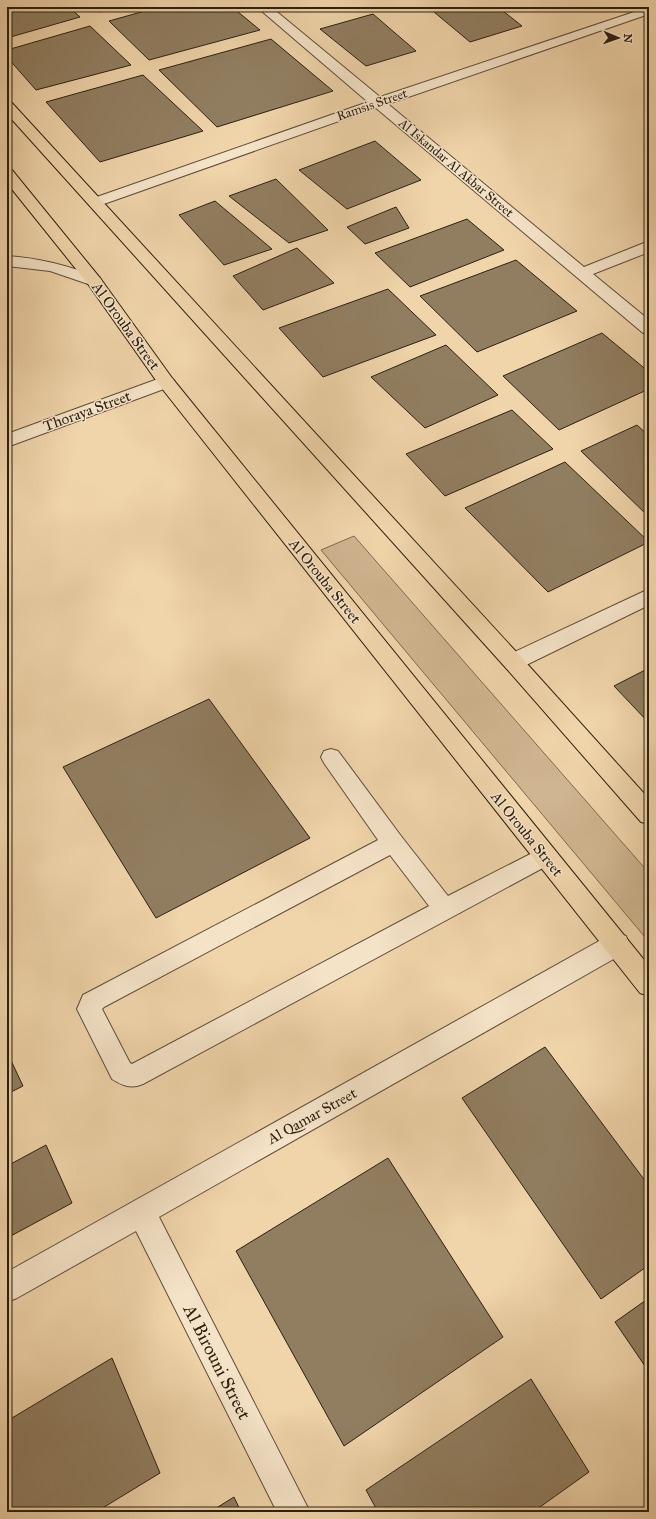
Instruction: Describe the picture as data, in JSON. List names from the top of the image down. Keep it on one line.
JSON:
{"streets":{"highway":["Al Orouba Street"],"street":["Ramsis Street","Al Iskandar Al Akbar Street","Thoraya Street","Al Qamar Street","Al Birouni Street"]},"crossings":[["Ramsis Street","Al Iskandar Al Akbar Street"],["Al Orouba Street","Thoraya Street"],["Al Orouba Street","Al Qamar Street"],["Al Qamar Street","Al Birouni Street"]],"north":"right"}
